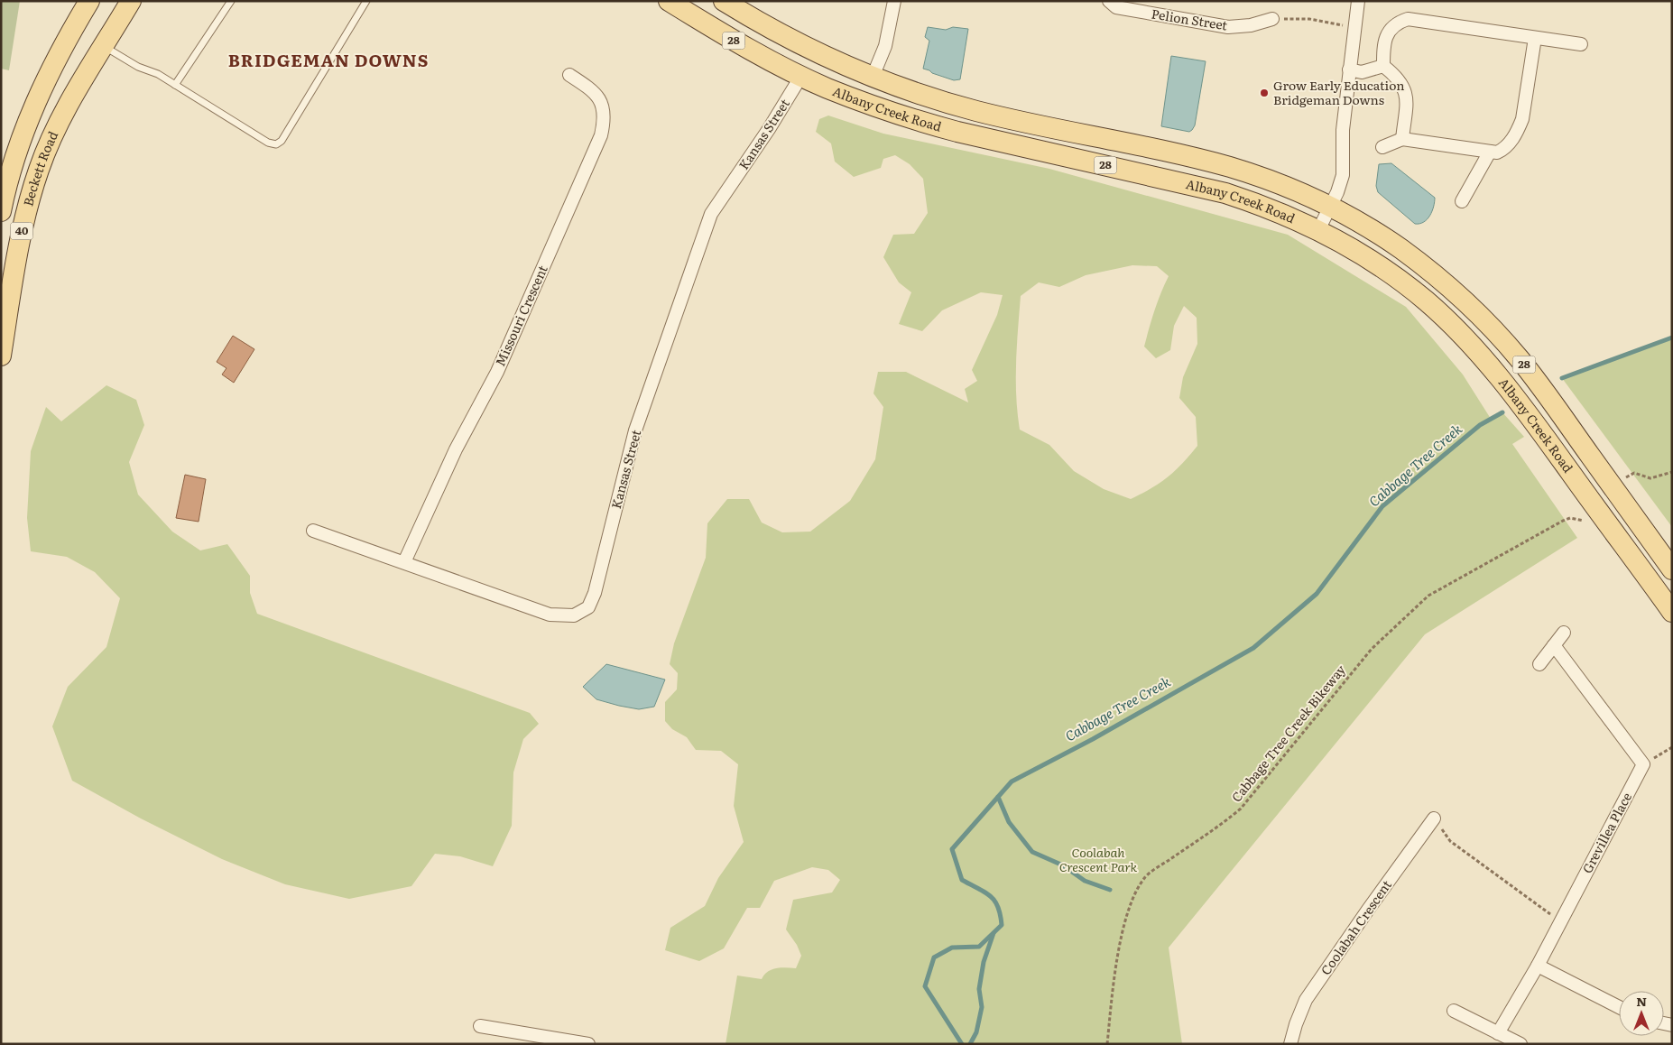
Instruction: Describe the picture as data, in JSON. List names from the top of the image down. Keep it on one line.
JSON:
{"streets":{"main road":["28","Albany Creek Road","Beckett Road","40"],"street":["Pelion Street","Kansas Street","Missouri Crescent","Grevillea Place","Coolabah Crescent"],"path":["Cabbage Tree Creek Bikeway"]},"crossings":[["Albany Creek Road","Kansas Street"],["Kansas Street","Missouri Crescent"]],"districts":["BRIDGEMAN DOWNS"],"water":["Cabbage Tree Creek"],"parks":["Coolabah Crescent Park"],"places":["Grow Early Education Bridgeman Downs"],"north":"top"}
